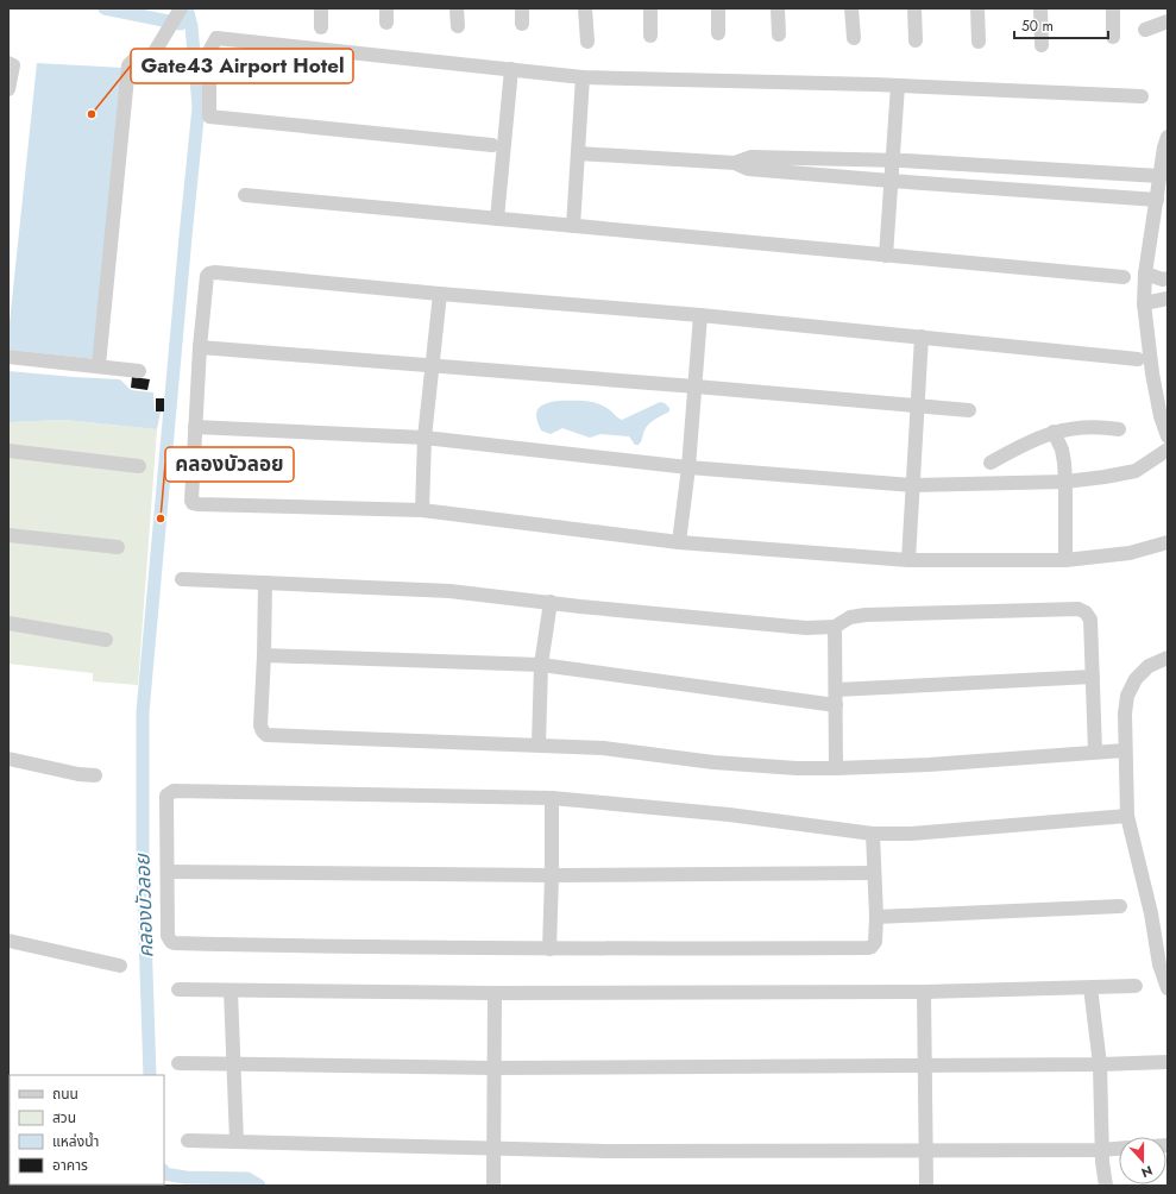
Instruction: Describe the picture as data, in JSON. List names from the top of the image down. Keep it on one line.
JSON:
{"water":["คลองบัวลอย"],"places":["Gate43 Airport Hotel","คลองบัวลอย"],"legend":["ถนน","สวน","แหล่งน้ำ","อาคาร"],"scale_bar":"50 m","north":"bottom"}
